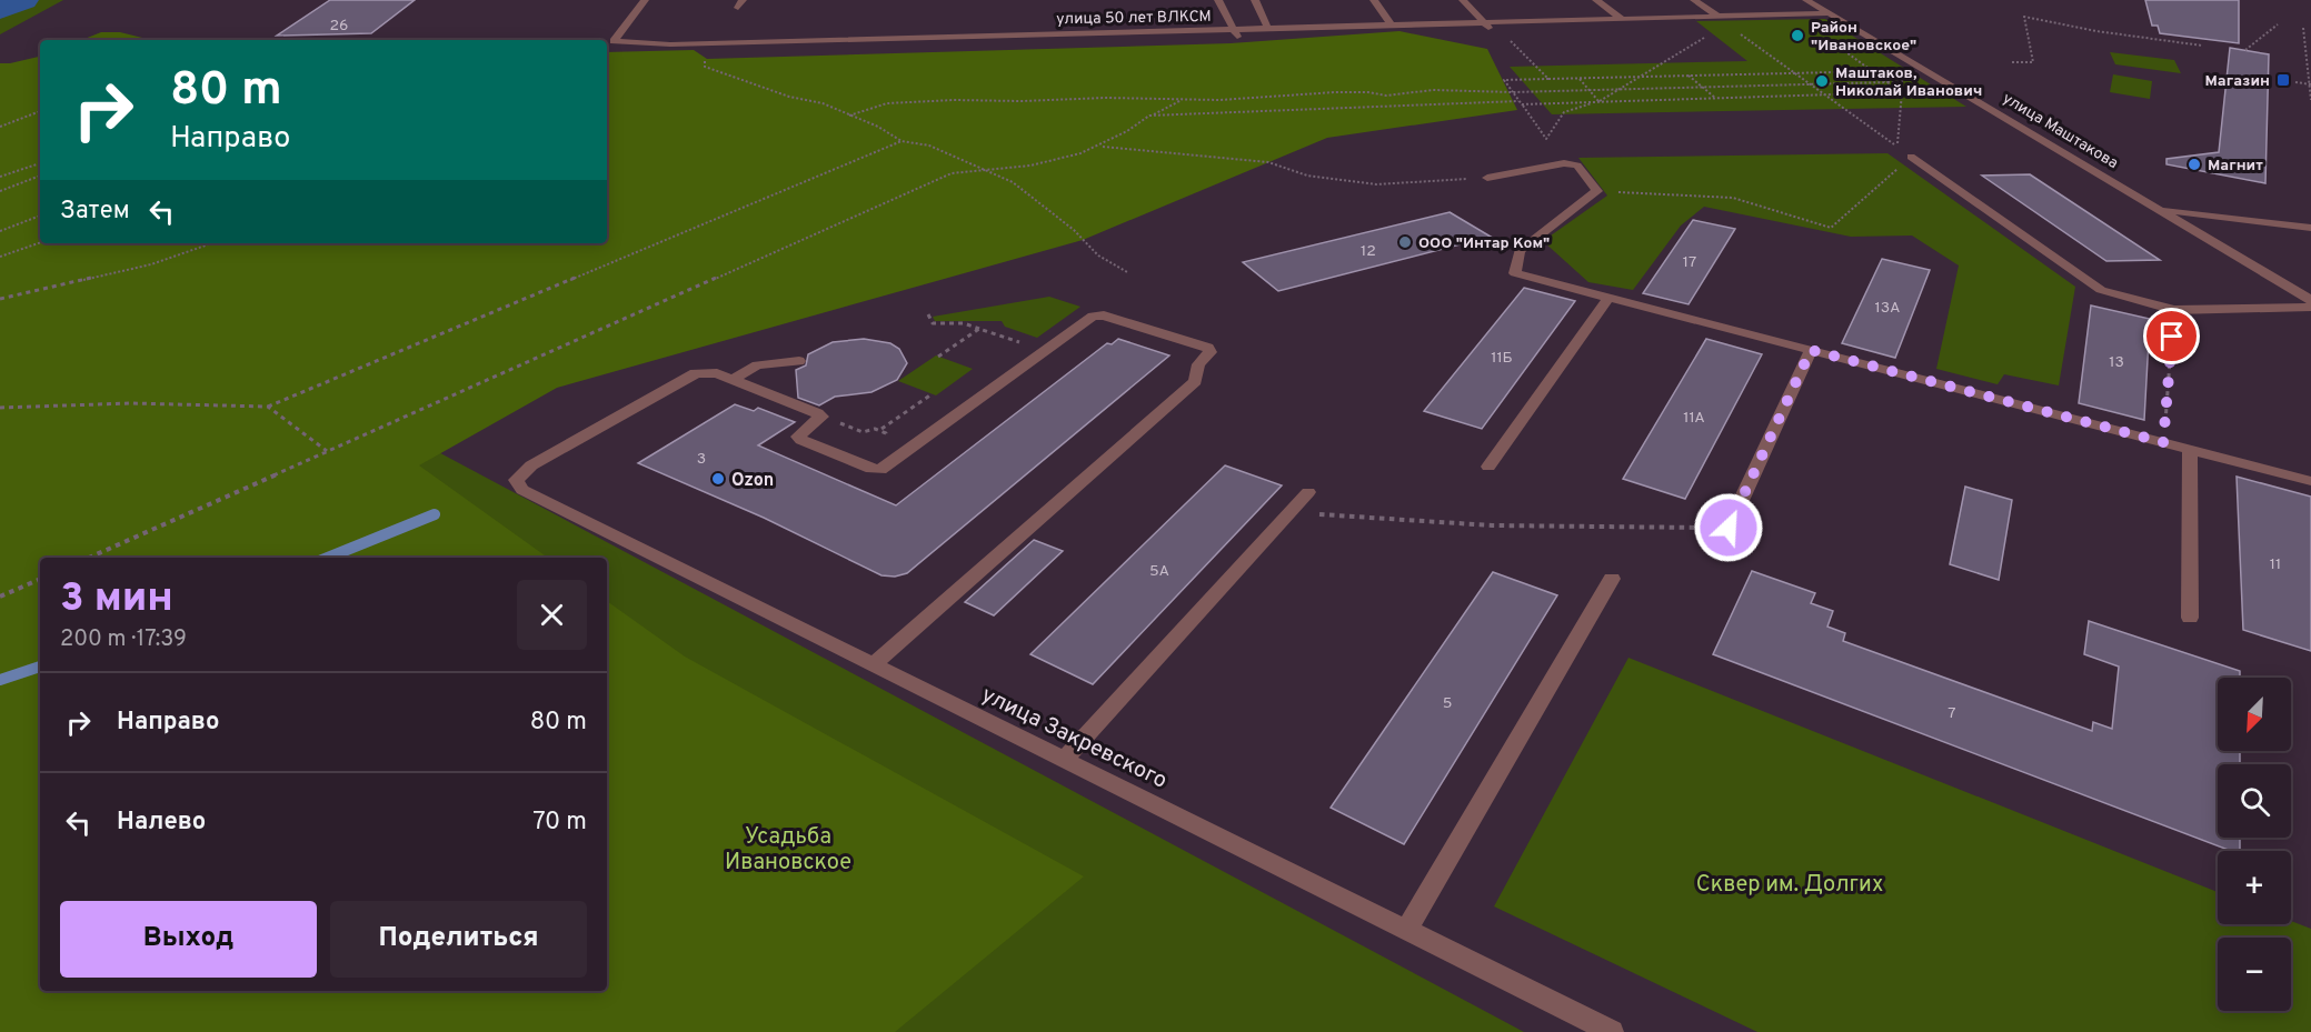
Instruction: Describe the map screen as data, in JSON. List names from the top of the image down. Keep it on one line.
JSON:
{"streets":{"street":["улица 50 лет ВЛКСМ","улица Маштакова","улица Закревского"]},"crossings":[["улица 50 лет ВЛКСМ","улица Маштакова"]],"parks":["Усадьба Ивановское","Сквер им. Долгих"],"places":{"other":["Район \"Ивановское\"","Маштаков, Николай Иванович","Магнит","ООО \"Интар Ком\"","Ozon"],"transit":["Магазин"]},"house_numbers":["26","12","17","13А","11Б","13","11А","3","11","5А","5","7"],"north":"bottom left","page":{"turn":["80 m","Направо"],"then":"Затем","heading":["3 мин","200 m · 17:39"],"list":[{"name":"Направо","value":"80 m"},{"name":"Налево","value":"70 m"}],"map_buttons":["+","−"],"buttons":["Выход","Поделиться"]}}
